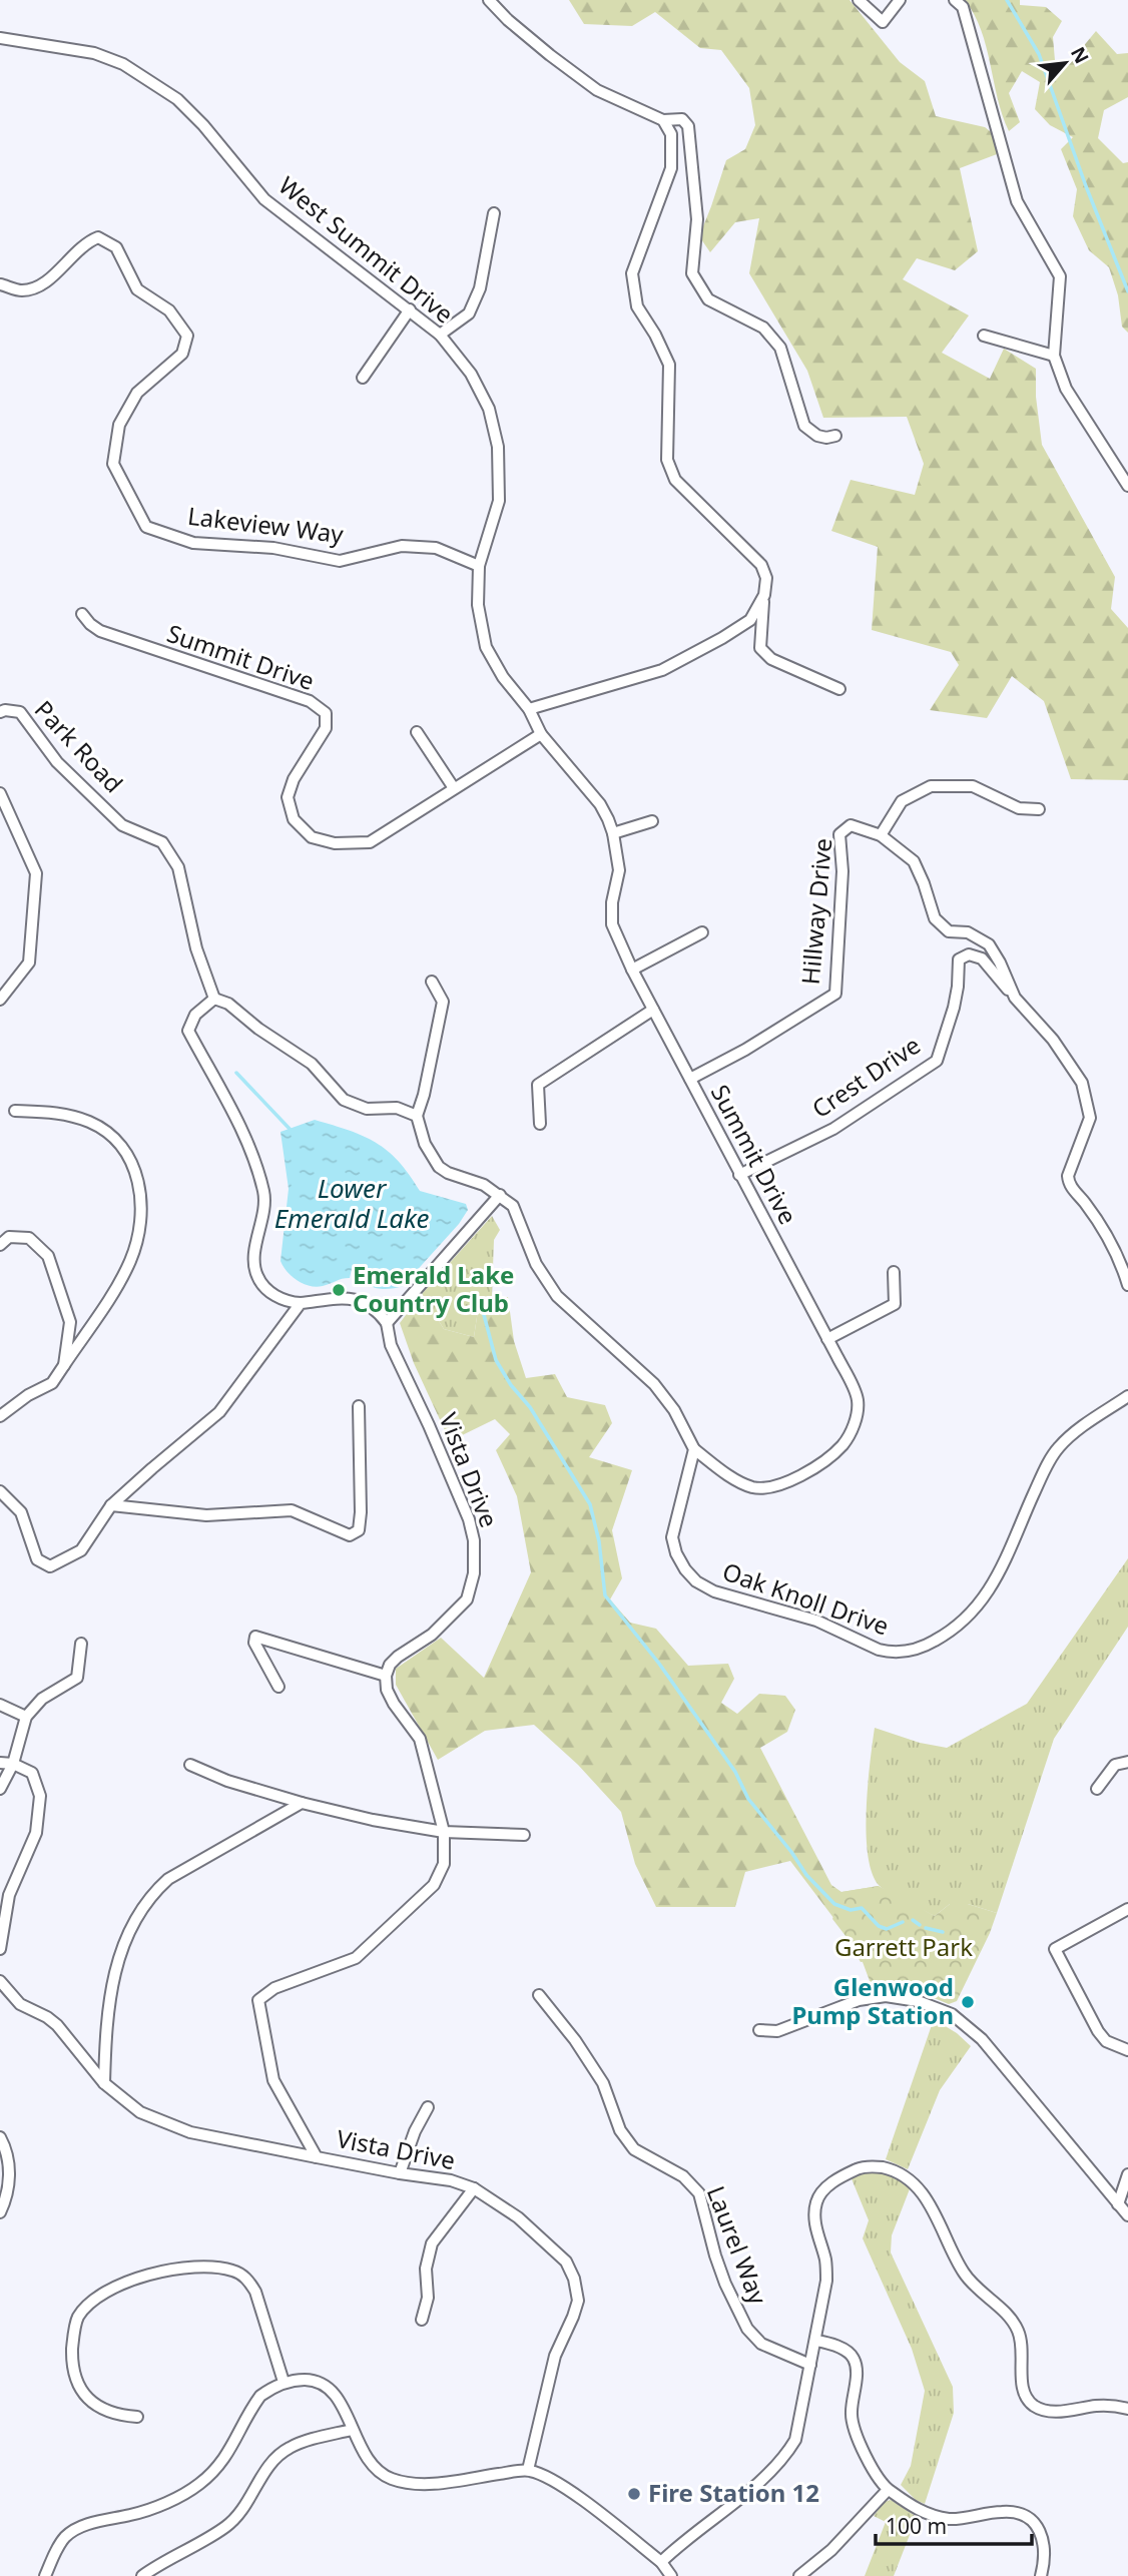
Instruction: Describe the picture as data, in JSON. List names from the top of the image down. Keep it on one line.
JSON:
{"streets":{"street":["West Summit Drive","Lakeview Way","Summit Drive","Park Road","Hillway Drive","Crest Drive","Vista Drive","Oak Knoll Drive","Laurel Way"]},"crossings":[["West Summit Drive","Lakeview Way"],["West Summit Drive","Summit Drive"],["Summit Drive","Hillway Drive"],["Summit Drive","Crest Drive"],["Summit Drive","Oak Knoll Drive"]],"water":["Lower Emerald Lake"],"parks":["Garrett Park"],"places":["Emerald Lake Country Club","Glenwood Pump Station","Fire Station 12"],"scale_bar":"100 m","north":"top right"}
